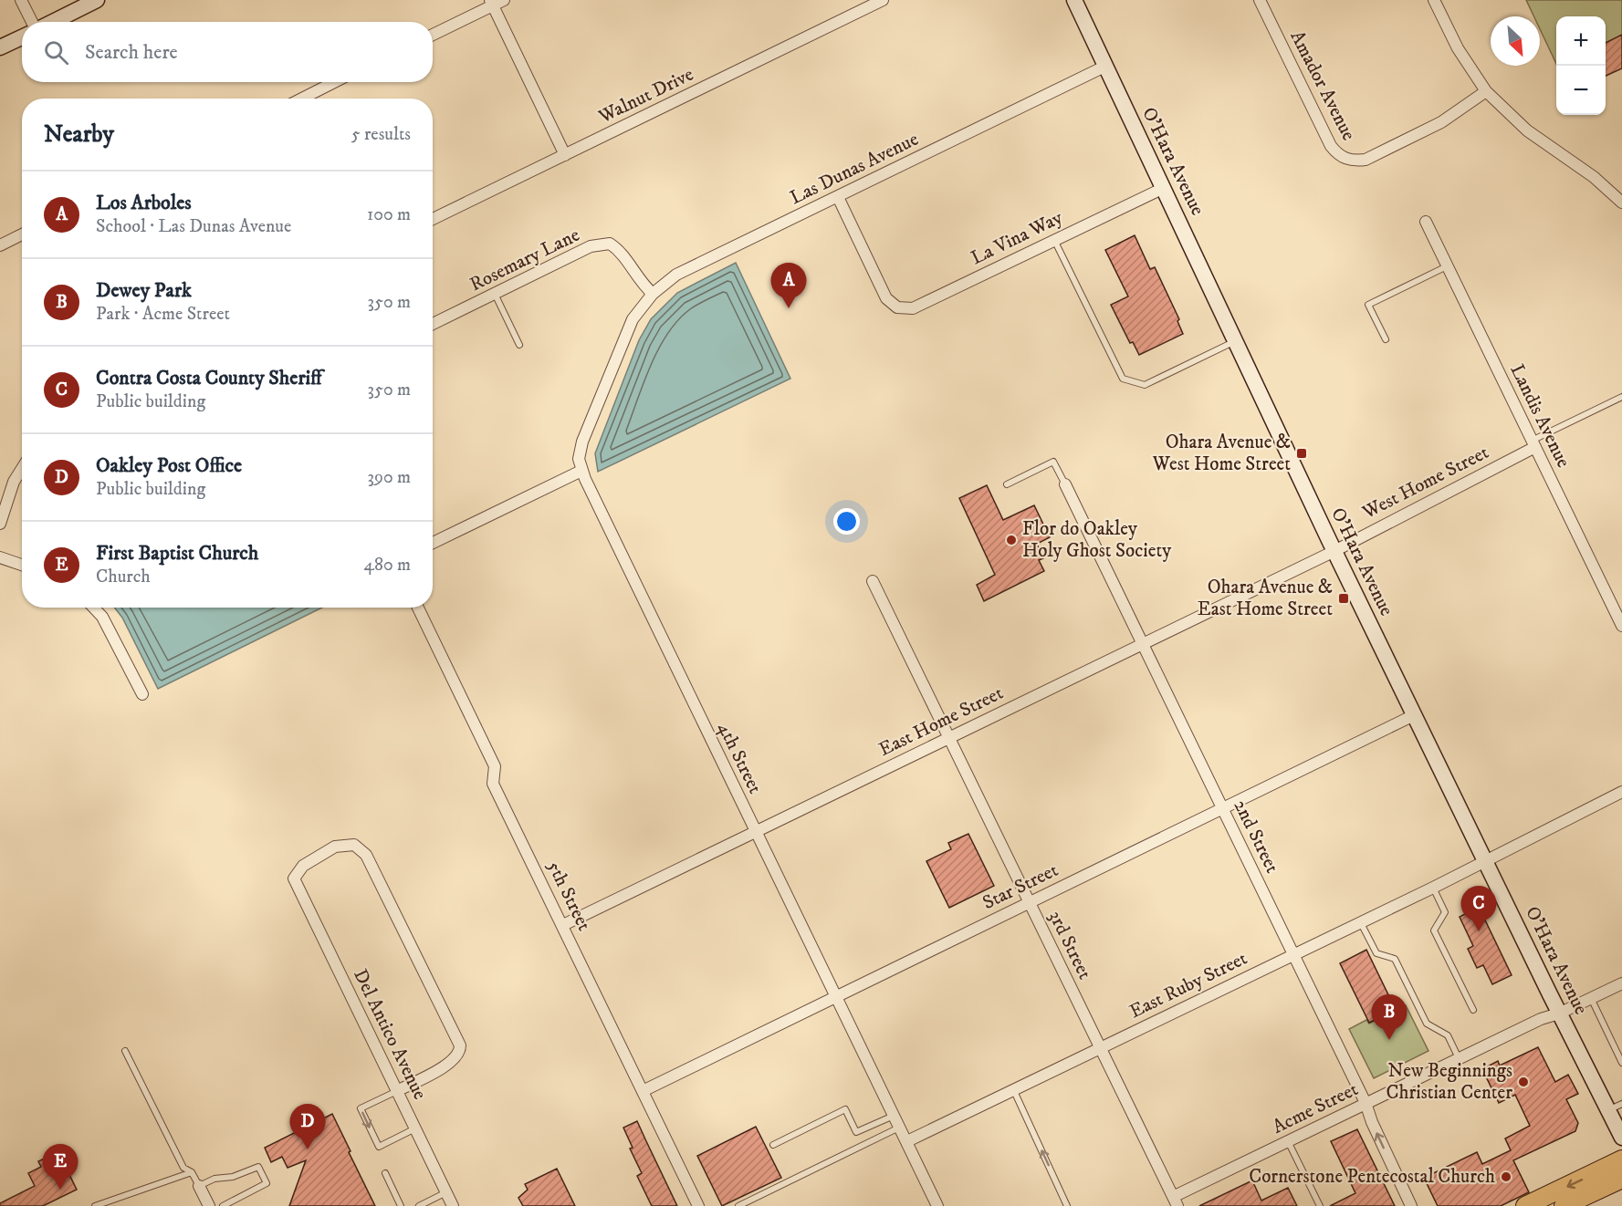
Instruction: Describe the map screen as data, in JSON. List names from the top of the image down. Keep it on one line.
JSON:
{"streets":{"main road":["O'Hara Avenue"],"street":["Amador Avenue","Walnut Drive","Las Dunas Avenue","La Vina Way","Rosemary Lane","Landis Avenue","West Home Street","East Home Street","4th Street","2nd Street","Star Street","5th Street","3rd Street","East Ruby Street","Del Antico Avenue","Acme Street"]},"crossings":[["O'Hara Avenue","Las Dunas Avenue"],["O'Hara Avenue","La Vina Way"],["O'Hara Avenue","West Home Street"],["O'Hara Avenue","East Home Street"],["O'Hara Avenue","Star Street"],["O'Hara Avenue","East Ruby Street"],["O'Hara Avenue","Acme Street"],["Las Dunas Avenue","La Vina Way"],["Las Dunas Avenue","Rosemary Lane"],["Las Dunas Avenue","4th Street"],["Landis Avenue","West Home Street"],["West Home Street","East Home Street"],["East Home Street","4th Street"],["East Home Street","2nd Street"],["East Home Street","5th Street"],["East Home Street","3rd Street"],["4th Street","Star Street"],["4th Street","East Ruby Street"],["2nd Street","Star Street"],["2nd Street","East Ruby Street"],["2nd Street","Acme Street"],["Star Street","5th Street"],["Star Street","3rd Street"],["3rd Street","East Ruby Street"],["3rd Street","Acme Street"]],"places":{"transit":["Ohara Avenue & West Home Street","Ohara Avenue & East Home Street"],"other":["Flor do Oakley Holy Ghost Society","New Beginnings Christian Center","Cornerstone Pentecostal Church"]},"north":"bottom right","page":{"map_buttons":["+","−"],"search":"Search here","heading":["Nearby","5 results"],"list":[{"mark":"A","name":"Los Arboles","note":"School · Las Dunas Avenue","value":"100 m"},{"mark":"B","name":"Dewey Park","note":"Park · Acme Street","value":"350 m"},{"mark":"C","name":"Contra Costa County Sheriff","note":"Public building","value":"350 m"},{"mark":"D","name":"Oakley Post Office","note":"Public building","value":"390 m"},{"mark":"E","name":"First Baptist Church","note":"Church","value":"480 m"}],"pins":["A","C","B","D","E"]}}
